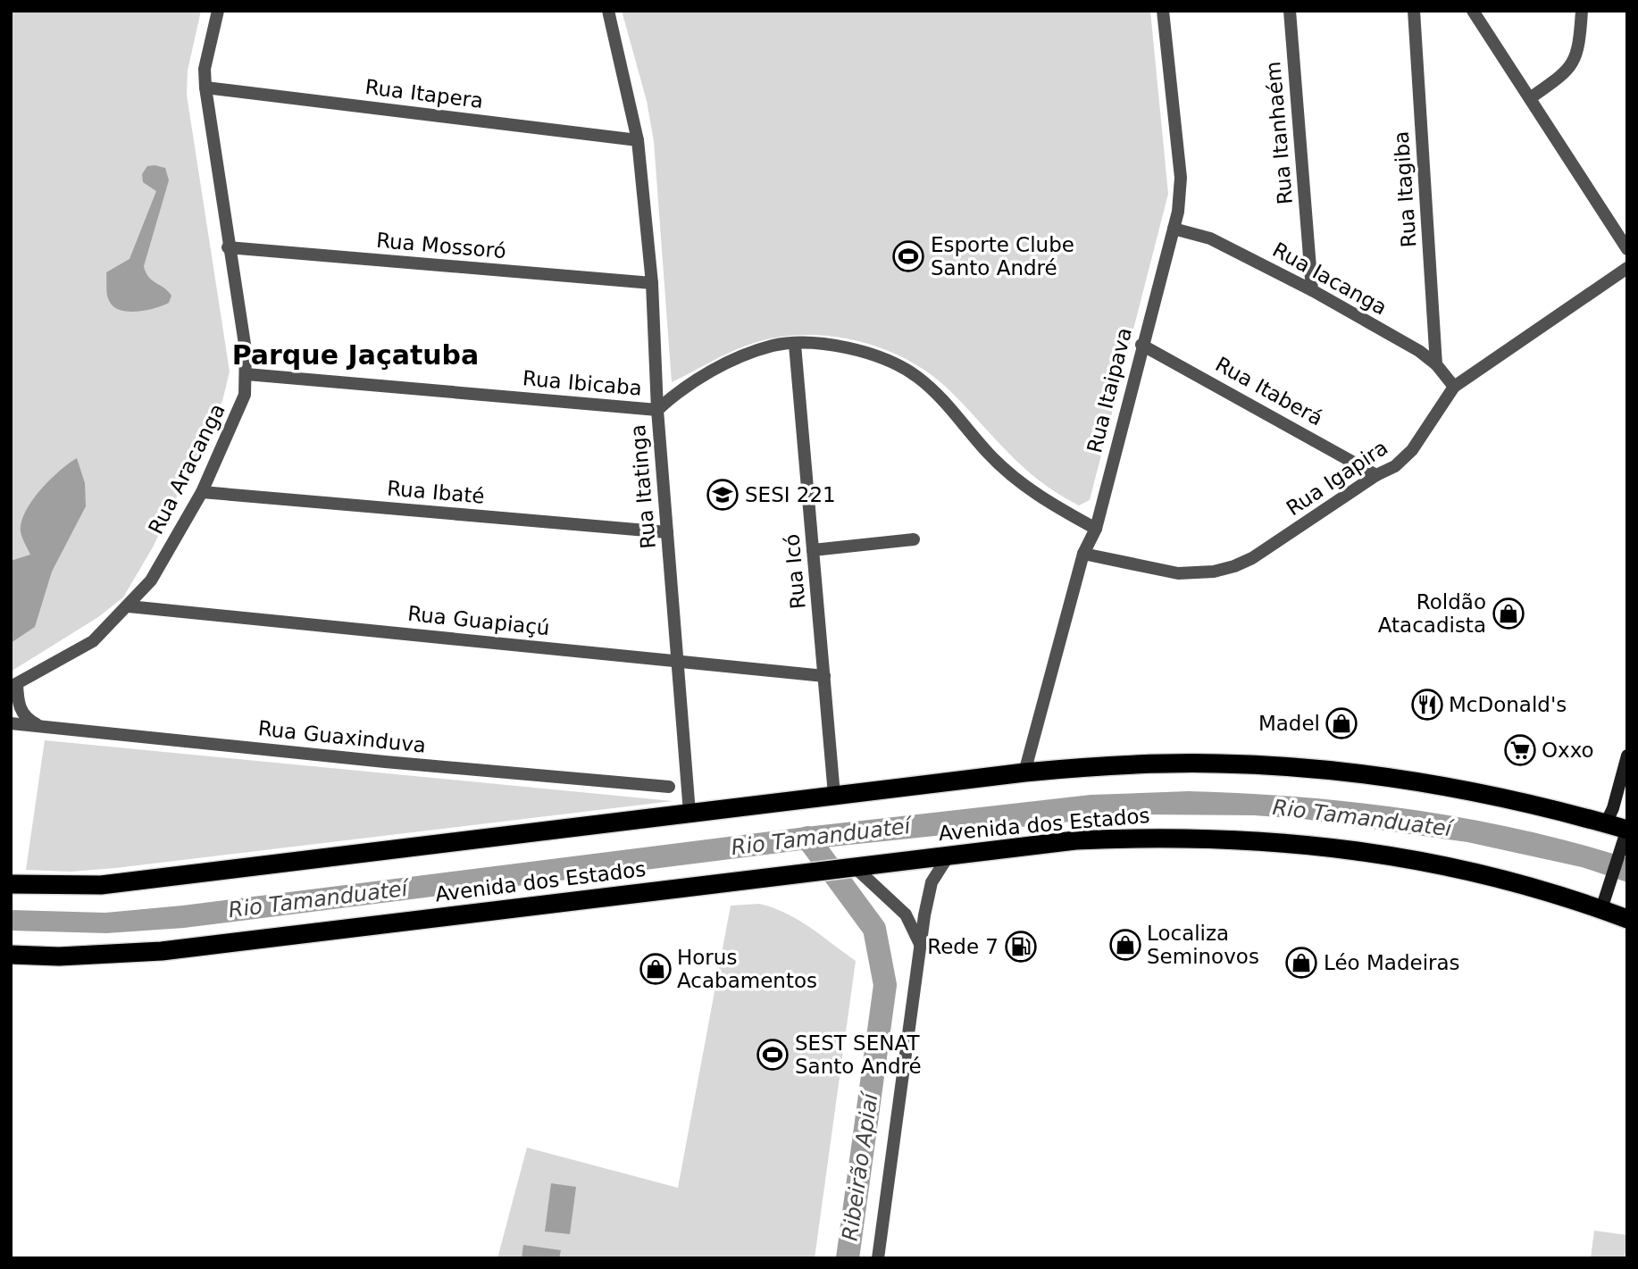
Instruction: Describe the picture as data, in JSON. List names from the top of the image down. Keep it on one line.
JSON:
{"streets":{"highway":["Avenida dos Estados"],"street":["Rua Itapera","Rua Itanhaém","Rua Itagiba","Rua Mossoró","Rua Iacanga","Rua Ibicaba","Rua Itaipava","Rua Itaberá","Rua Aracanga","Rua Igapira","Rua Itatinga","Rua Ibaté","Rua Icó","Rua Guapiaçú","Rua Guaxinduva"]},"crossings":[["Rua Itapera","Rua Aracanga"],["Rua Itapera","Rua Itatinga"],["Rua Itanhaém","Rua Iacanga"],["Rua Itagiba","Rua Iacanga"],["Rua Mossoró","Rua Aracanga"],["Rua Mossoró","Rua Itatinga"],["Rua Iacanga","Rua Itaipava"],["Rua Iacanga","Rua Igapira"],["Rua Ibicaba","Rua Itaipava"],["Rua Ibicaba","Rua Aracanga"],["Rua Ibicaba","Rua Itatinga"],["Rua Ibicaba","Rua Icó"],["Rua Itaipava","Rua Itaberá"],["Rua Itaipava","Rua Igapira"],["Rua Itaberá","Rua Igapira"],["Rua Aracanga","Rua Ibaté"],["Rua Aracanga","Rua Guapiaçú"],["Rua Itatinga","Rua Ibaté"],["Rua Itatinga","Rua Guapiaçú"],["Rua Icó","Rua Guapiaçú"]],"districts":["Parque Jaçatuba"],"water":["Rio Tamanduateí","Ribeirão Apiaí"],"places":{"sports":["Esporte Clube Santo André","SEST SENAT Santo André"],"school or university":["SESI 221"],"shop":["Roldão Atacadista","Madel","Localiza Seminovos","Léo Madeiras","Horus Acabamentos"],"restaurant":["McDonald's"],"supermarket":["Oxxo"],"fuel station":["Rede 7"]}}
